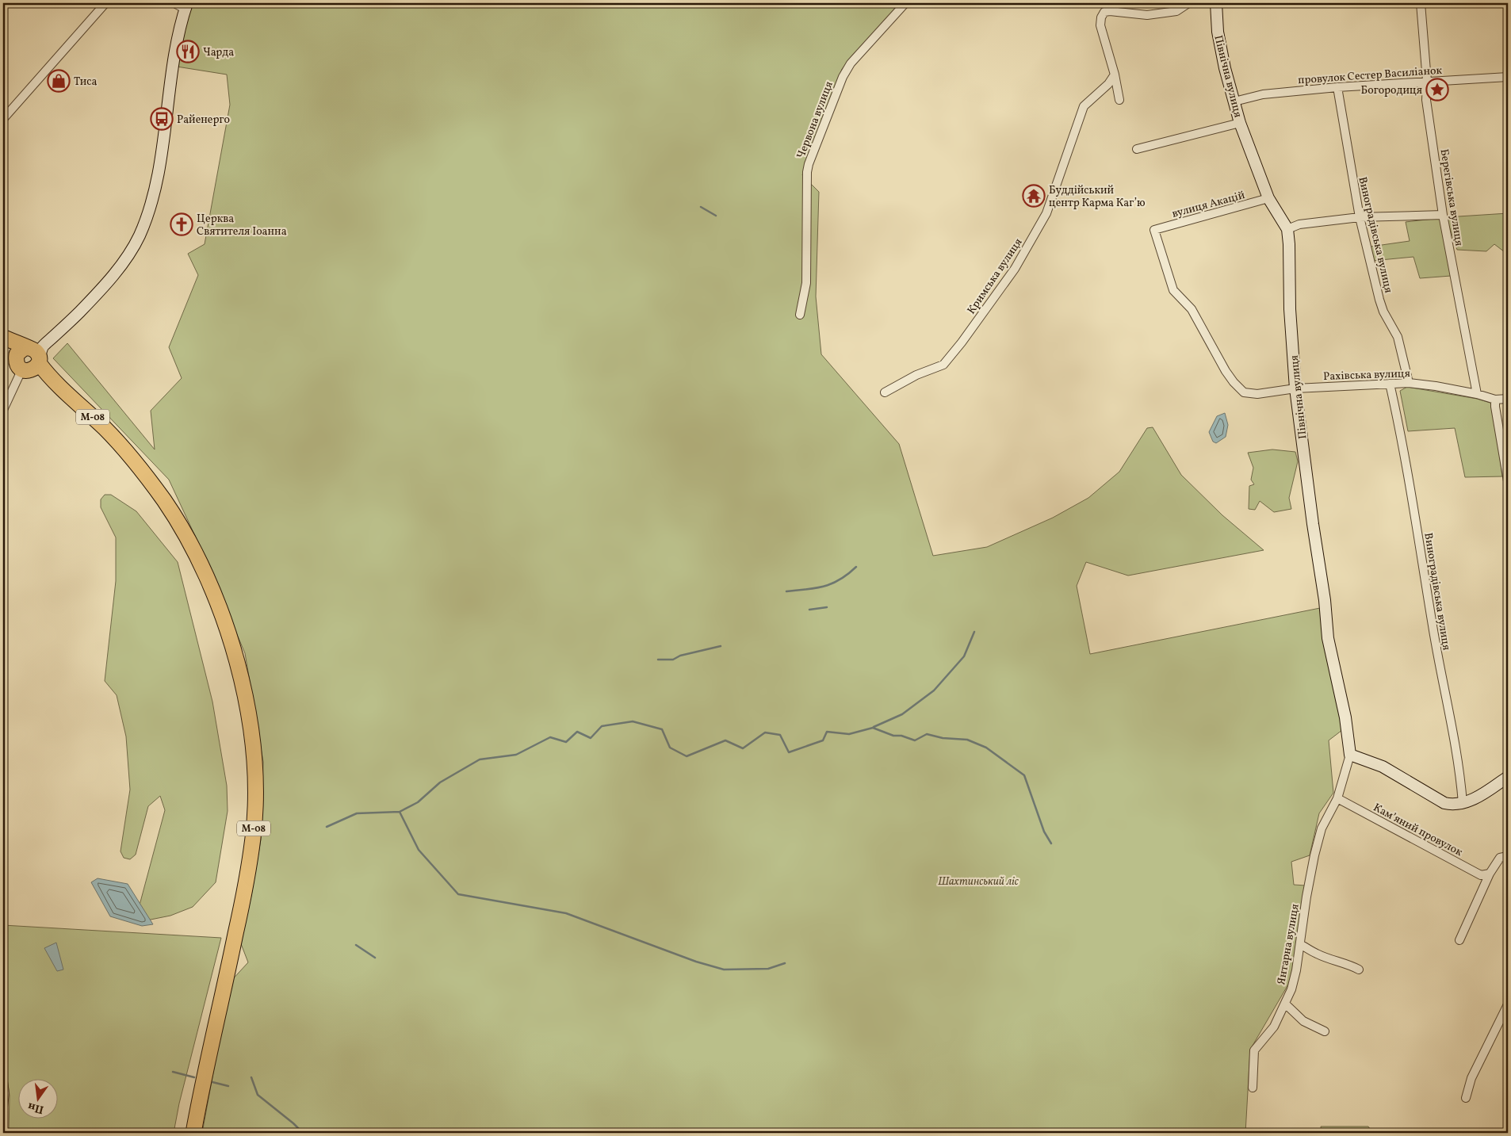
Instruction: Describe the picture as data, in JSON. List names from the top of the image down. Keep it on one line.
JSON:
{"streets":{"highway":["М-08"],"street":["провулок Сестер Василіанок","Північна вулиця","Червона вулиця","Берегівська вулиця","вулиця Акацій","Виноградівська вулиця","Кримська вулиця","Рахівська вулиця","Камʼяний провулок","Янтарна вулиця"]},"crossings":[["провулок Сестер Василіанок","Північна вулиця"],["провулок Сестер Василіанок","Берегівська вулиця"],["провулок Сестер Василіанок","Виноградівська вулиця"],["Північна вулиця","вулиця Акацій"],["Північна вулиця","Рахівська вулиця"],["Північна вулиця","Камʼяний провулок"],["Північна вулиця","Янтарна вулиця"],["Берегівська вулиця","Рахівська вулиця"],["вулиця Акацій","Рахівська вулиця"],["Виноградівська вулиця","Рахівська вулиця"],["Камʼяний провулок","Янтарна вулиця"]],"parks":["Шахтинський ліс"],"places":{"restaurant":["Чарда"],"shop":["Тиса"],"place":["Богородиця"],"bus stop":["Райенерго"],"temple":["Буддійський центр Карма Кагʼю"],"church":["Церква Святителя Іоанна"]},"north":"bottom"}
